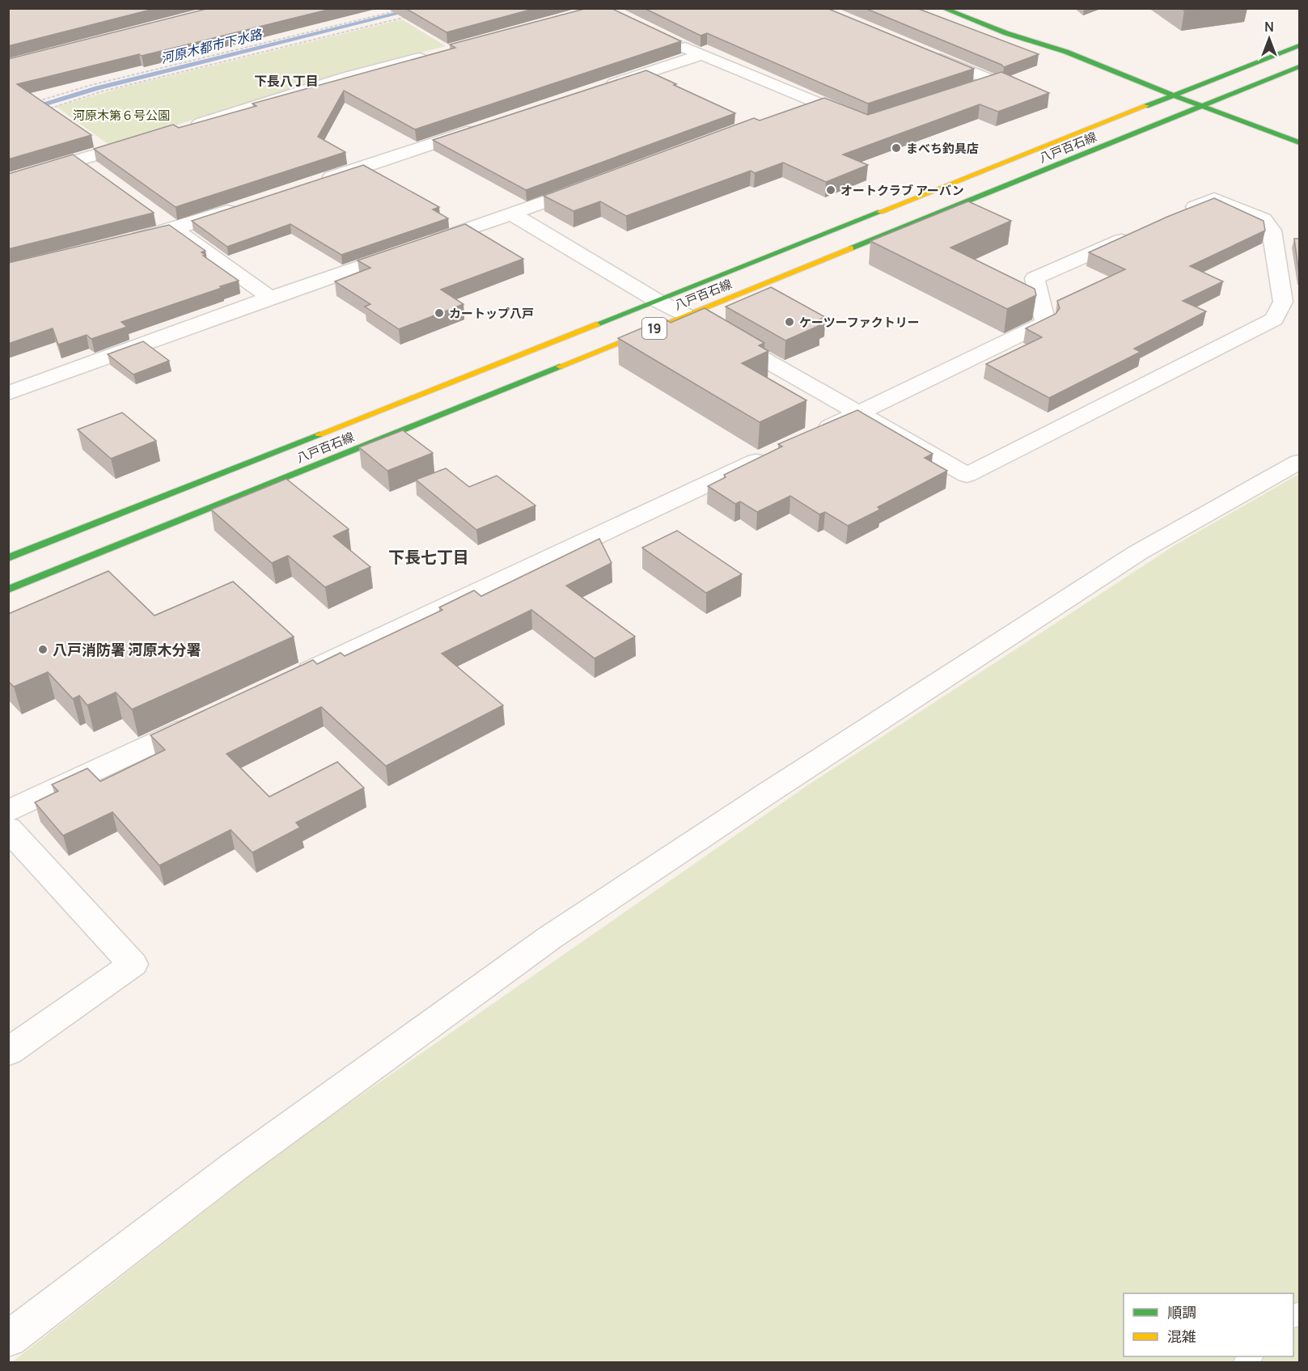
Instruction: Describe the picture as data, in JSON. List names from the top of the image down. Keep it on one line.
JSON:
{"streets":{"main road":["八戸百石線","19"]},"districts":["下長八丁目","下長七丁目"],"water":["河原木都市下水路"],"parks":["河原木第６号公園"],"places":["まべち釣具店","オートクラブ アーバン","カートップ八戸","ケーツーファクトリー","八戸消防署 河原木分署"],"legend":["順調","混雑"],"north":"top"}
